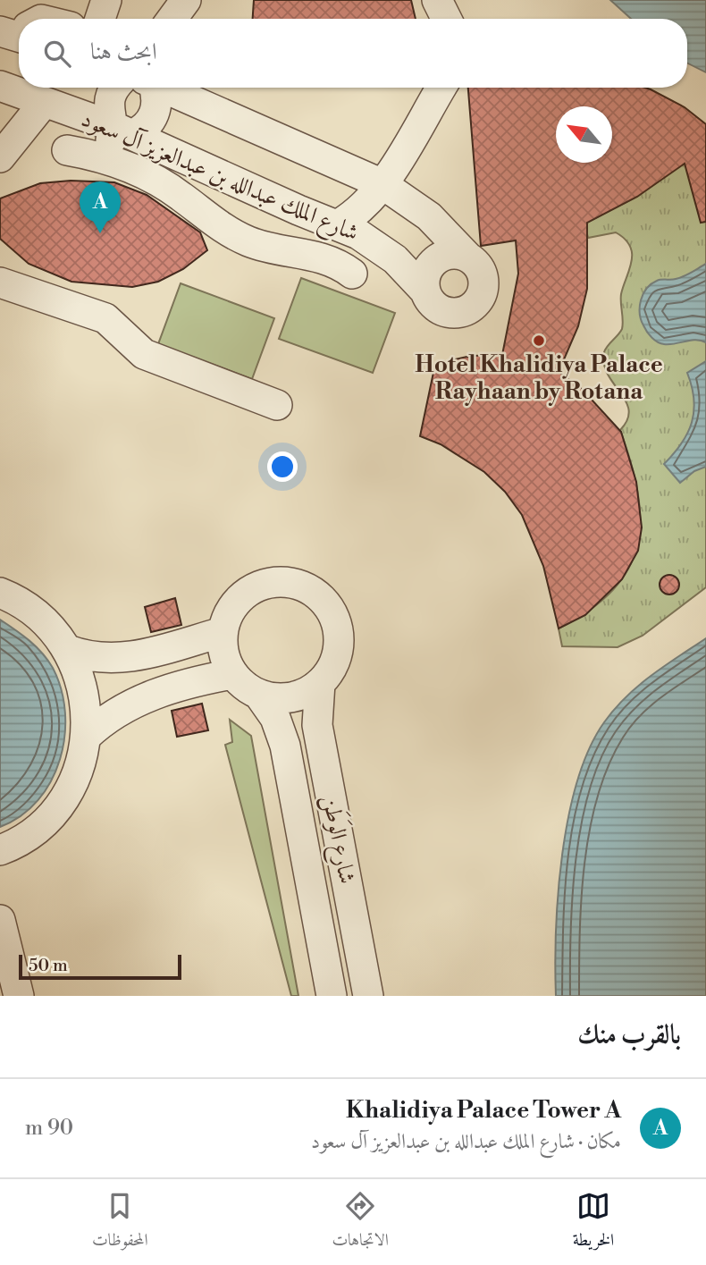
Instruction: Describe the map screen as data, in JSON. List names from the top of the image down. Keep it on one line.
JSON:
{"streets":{"street":["شارع الملك عبدالله بن عبدالعزيز آل سعود","شارع الوَطَن"]},"places":["Hotel Khalidiya Palace Rayhaan by Rotana"],"scale_bar":"50 m","north":"top left","page":{"search":"ابحث هنا","pins":"A","scale":"50 m","heading":"بالقرب منك","list":[{"mark":"A","name":"Khalidiya Palace Tower A","note":"مكان · شارع الملك عبدالله بن عبدالعزيز آل سعود","value":"90 m"}],"nav":["الخريطة","الاتجاهات","المحفوظات"]}}
